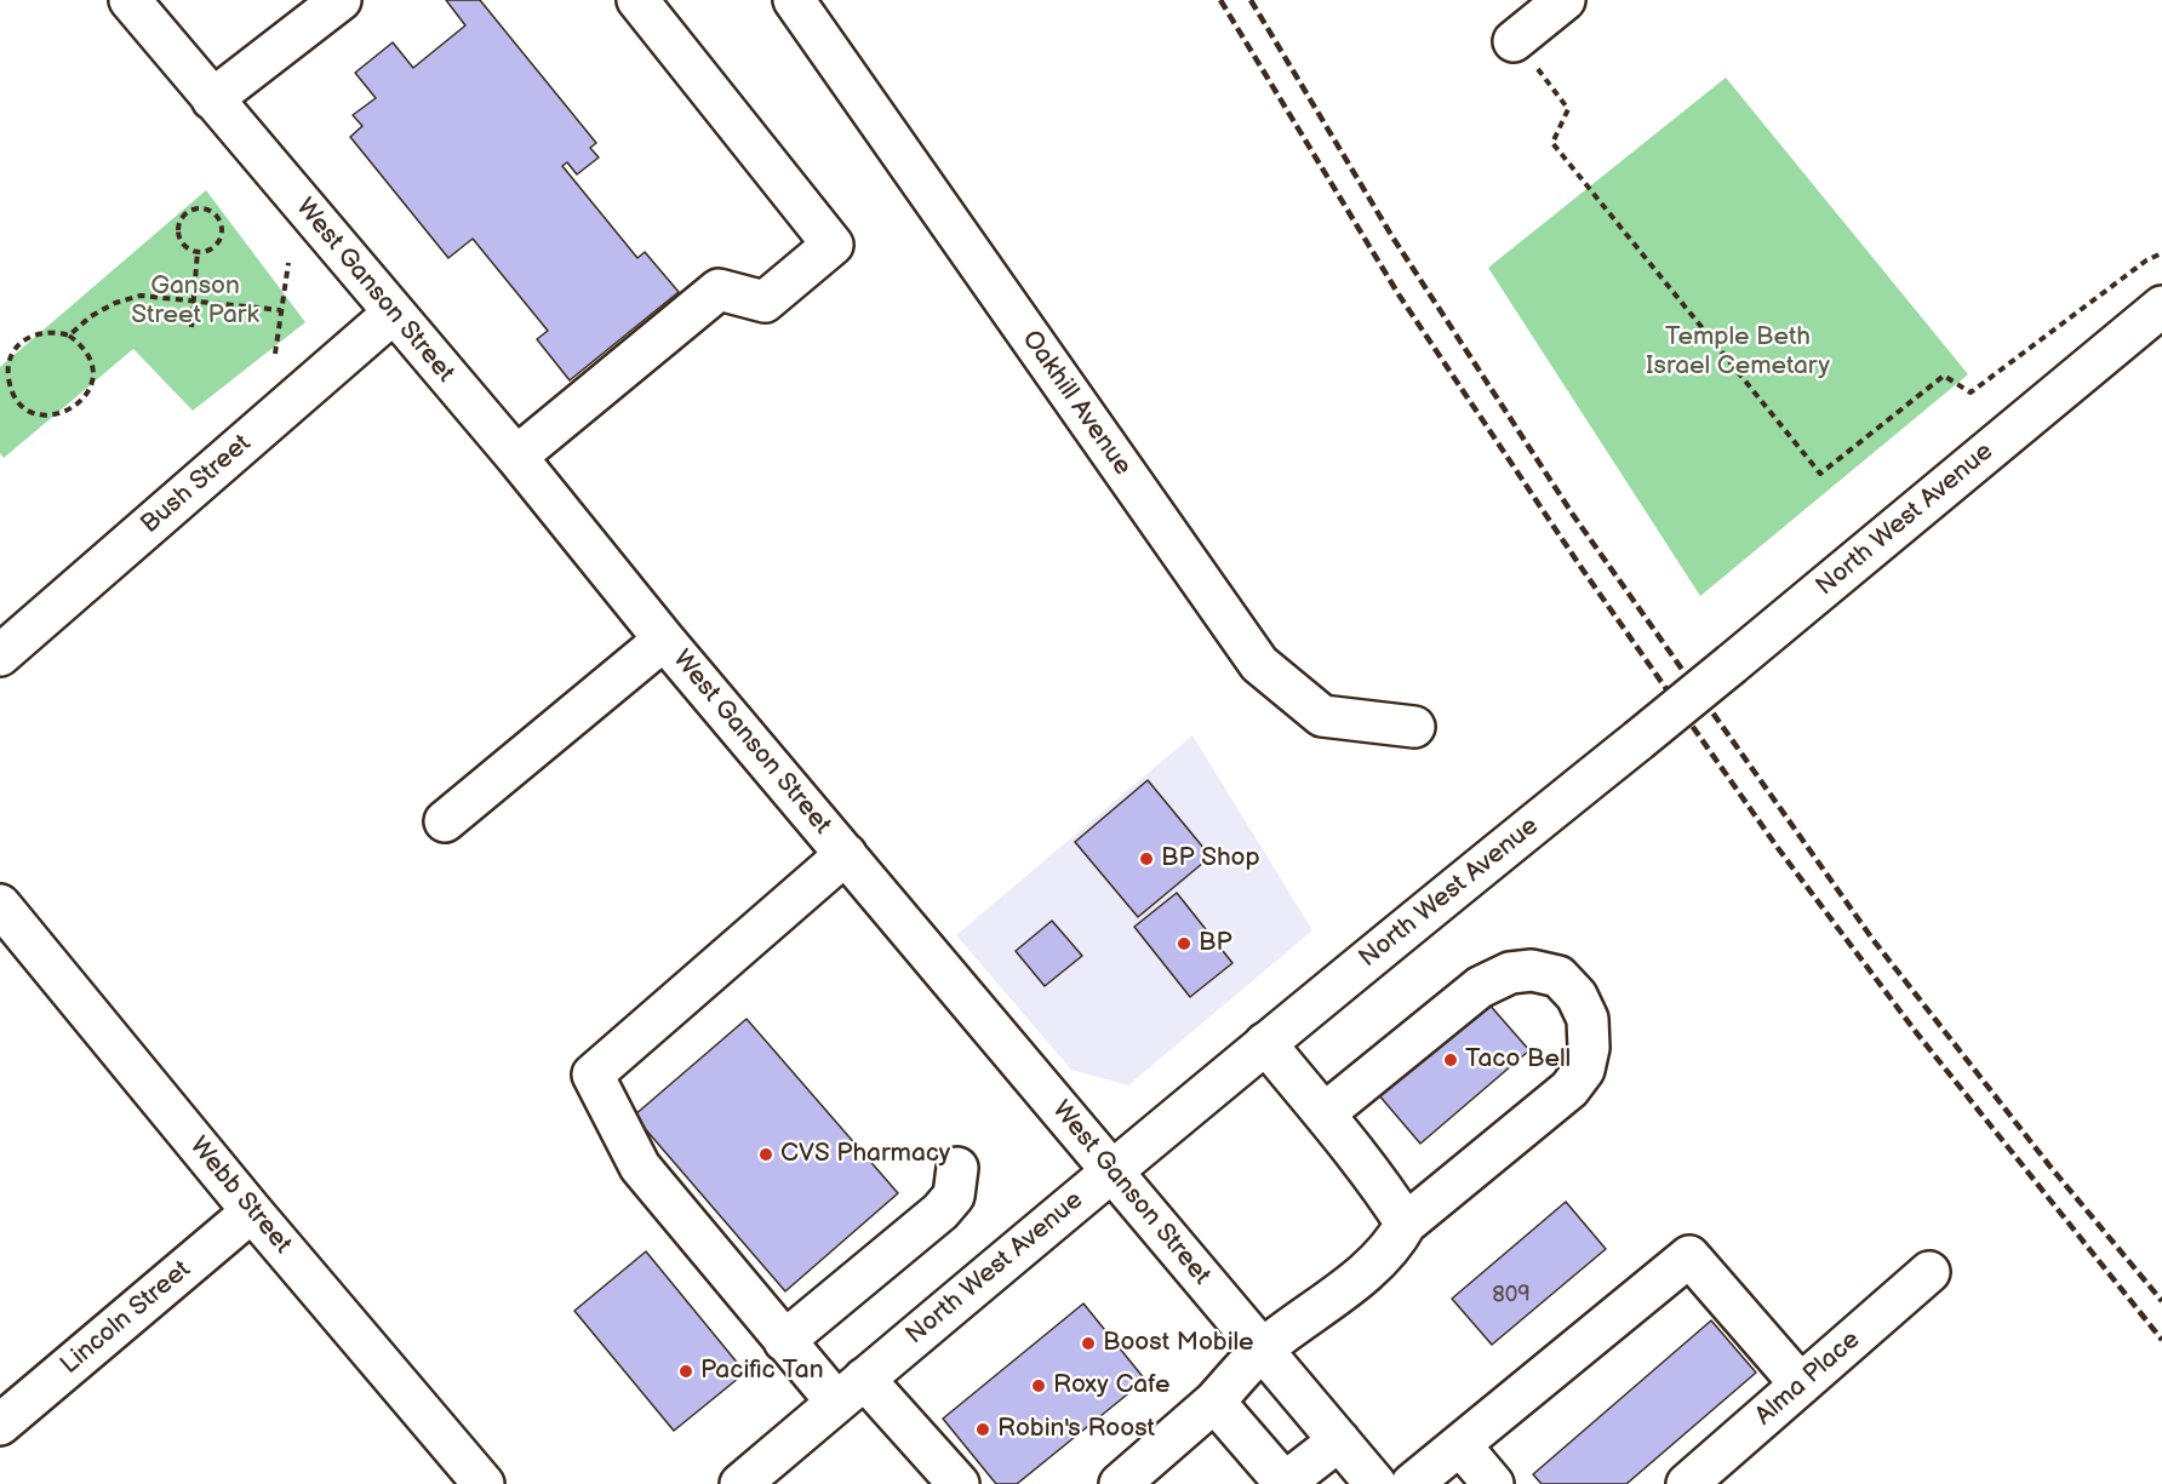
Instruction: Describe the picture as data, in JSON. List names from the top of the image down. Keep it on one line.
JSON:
{"streets":{"street":["West Ganson Street","Oakhill Avenue","Bush Street","North West Avenue","Webb Street","Lincoln Street","Alma Place"]},"crossings":[["West Ganson Street","Bush Street"],["West Ganson Street","North West Avenue"],["Webb Street","Lincoln Street"]],"parks":["Ganson Street Park","Temple Beth Israel Cemetary"],"places":["BP Shop","BP","Taco Bell","CVS Pharmacy","Boost Mobile","Pacific Tan","Roxy Cafe","Robin's Roost"],"house_numbers":["809"]}
